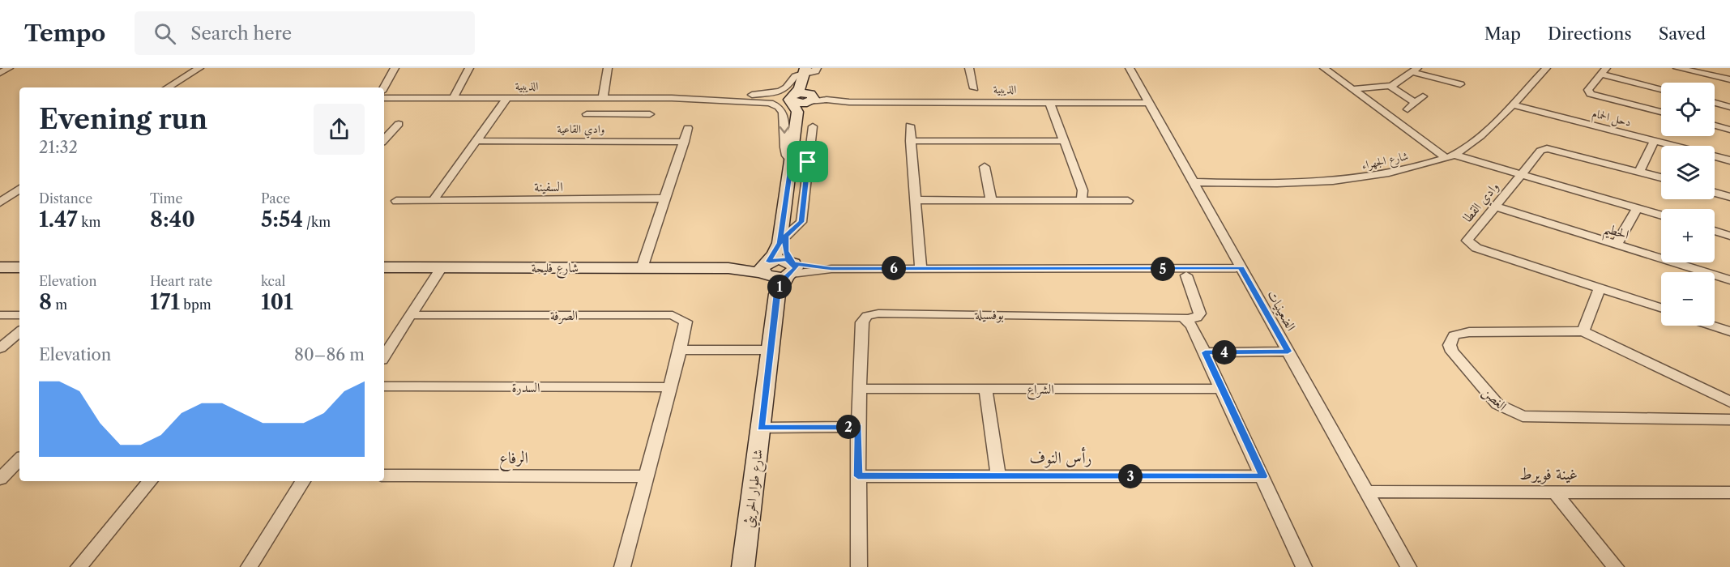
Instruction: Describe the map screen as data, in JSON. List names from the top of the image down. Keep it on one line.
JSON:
{"streets":{"street":["الذيبية","دحل الحمام","وادي القاعية","شارع الجهراء","السفينة","وادي القطا","الحطيم","شارع فليحة","الضعينيات","بوفسيلة","الصرفة","السدرة","الشراع","الغصن","الرفاع","رأس النوف","غينة فويرط","شارع طوار الحريثي"]},"crossings":[["الذيبية","الضعينيات"],["الذيبية","شارع طوار الحريثي"],["دحل الحمام","شارع الجهراء"],["شارع الجهراء","الضعينيات"],["وادي القطا","الحطيم"],["شارع فليحة","الضعينيات"],["شارع فليحة","شارع طوار الحريثي"],["الضعينيات","غينة فويرط"],["بوفسيلة","الشراع"],["بوفسيلة","رأس النوف"],["الصرفة","السدرة"],["الصرفة","الرفاع"]],"page":{"header":"Tempo","search":"Search here","nav":["Map","Directions","Saved"],"map_buttons":["+","−"],"heading":["Evening run","21:32"],"stats":[["Distance","1.47 km"],["Time","8:40"],["Pace","5:54 /km"],["Elevation","8 m"],["Heart rate","171 bpm"],["kcal","101"]],"pins":["6","5","1","4","2","3"],"chart":["Elevation","80–86 m"]}}
